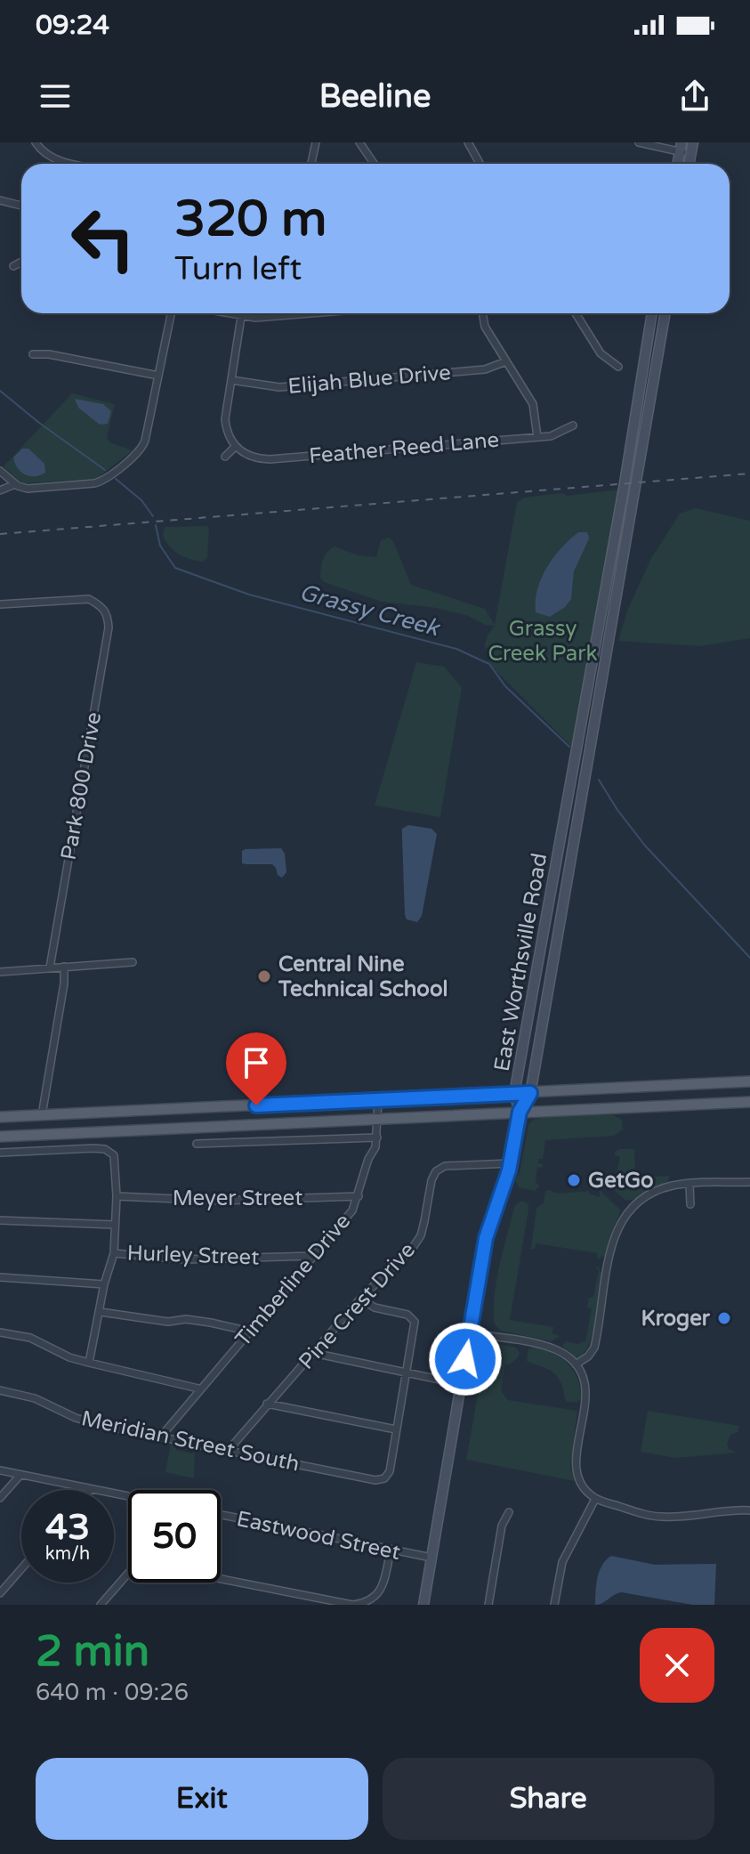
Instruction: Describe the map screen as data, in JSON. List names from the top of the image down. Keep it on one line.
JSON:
{"streets":{"main road":["East Worthsville Road"],"street":["Elijah Blue Drive","Feather Reed Lane","Park 800 Drive","Meyer Street","Hurley Street","Timberline Drive","Pine Crest Drive","Meridian Street South","Eastwood Street"]},"crossings":[["Meyer Street","Timberline Drive"],["Hurley Street","Timberline Drive"],["Timberline Drive","Meridian Street South"],["Pine Crest Drive","Meridian Street South"]],"water":["Grassy Creek"],"parks":["Grassy Creek Park"],"places":["Central Nine Technical School","GetGo","Kroger"],"page":{"status":"09:24","header":"Beeline","turn":["320 m","Turn left"],"speed":"43 km/h","limit":"50","heading":["2 min","640 m · 09:26"],"buttons":["Exit","Share"]}}
